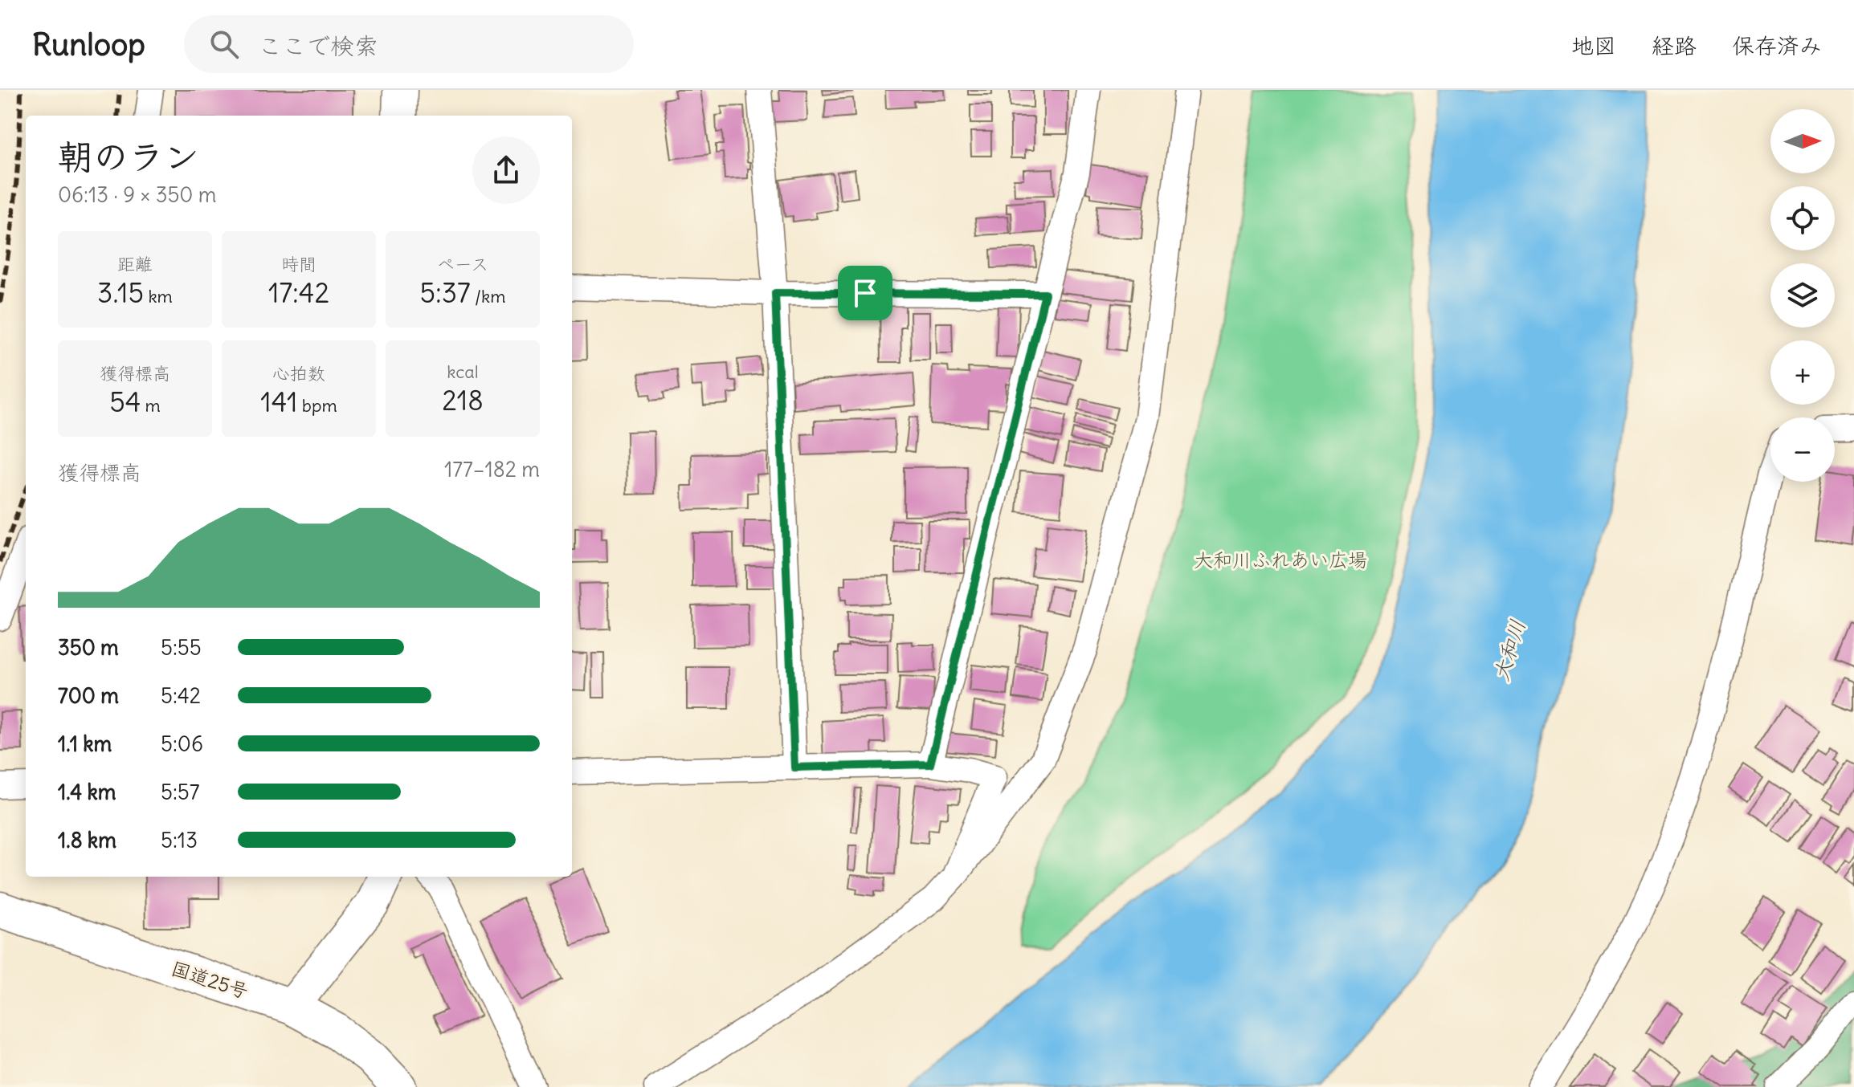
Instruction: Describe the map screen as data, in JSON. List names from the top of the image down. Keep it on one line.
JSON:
{"streets":{"highway":["国道25号"]},"water":["大和川"],"parks":["大和川ふれあい広場"],"north":"right","page":{"header":"Runloop","search":"ここで検索","nav":["地図","経路","保存済み"],"map_buttons":["+","−"],"heading":["朝のラン","06:13 · 9 × 350 m"],"stats":[["距離","3.15 km"],["時間","17:42"],["ペース","5:37 /km"],["獲得標高","54 m"],["心拍数","141 bpm"],["kcal","218"]],"chart":["獲得標高","177–182 m"],"list":[{"name":"350 m","note":"5:55"},{"name":"700 m","note":"5:42"},{"name":"1.1 km","note":"5:06"},{"name":"1.4 km","note":"5:57"},{"name":"1.8 km","note":"5:13"}]}}
